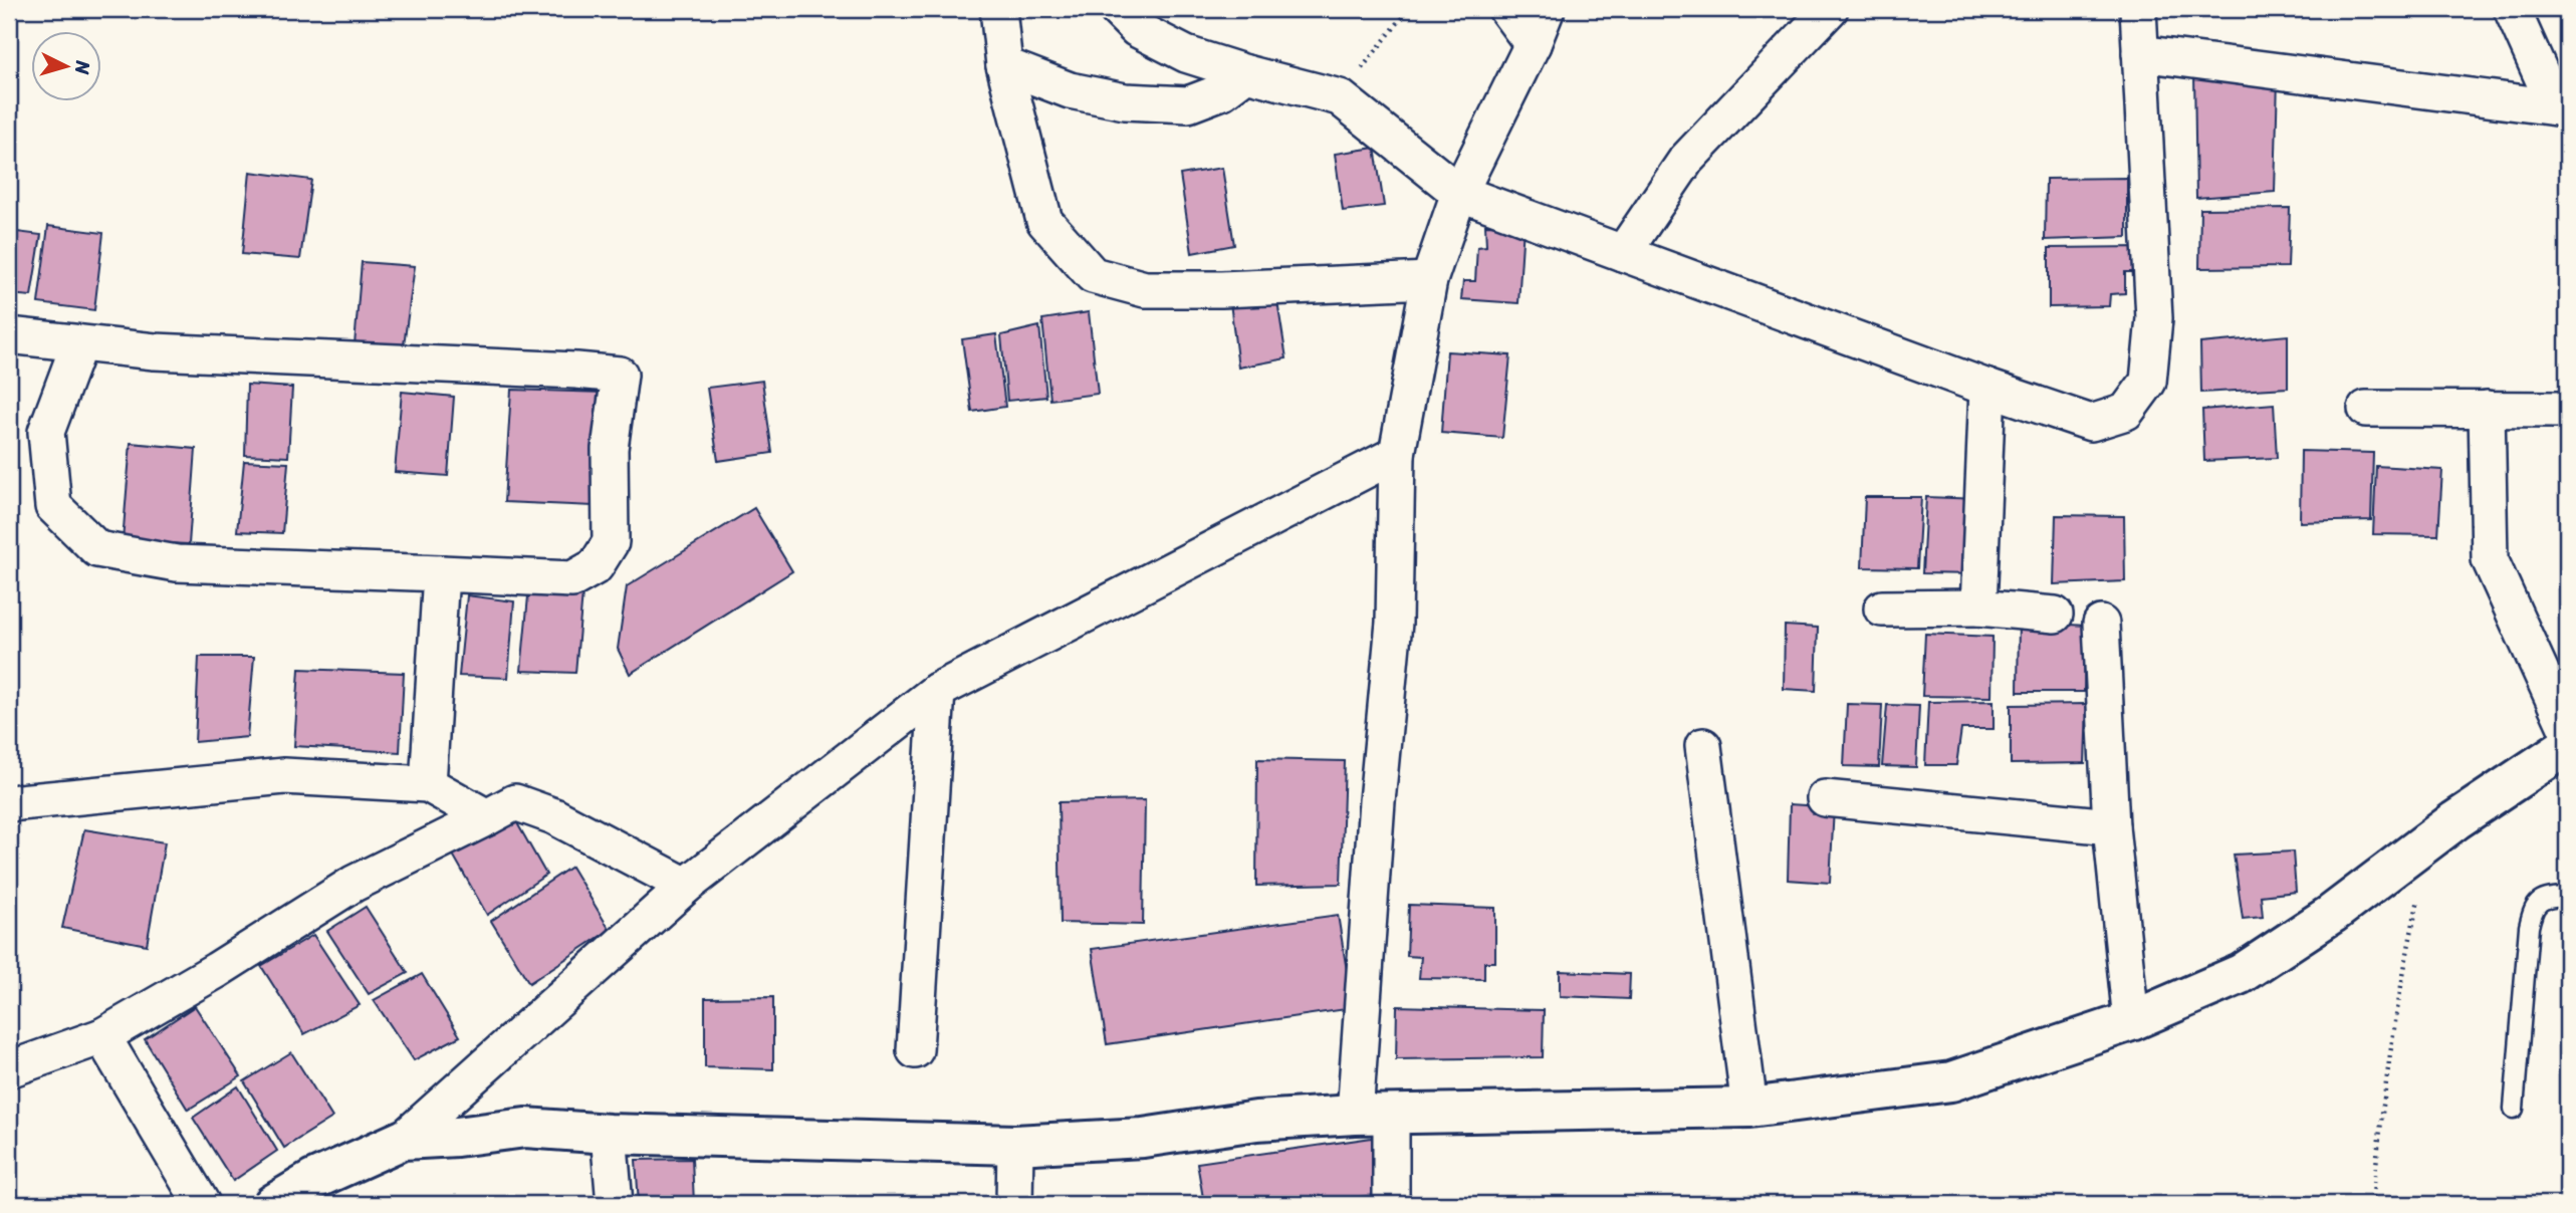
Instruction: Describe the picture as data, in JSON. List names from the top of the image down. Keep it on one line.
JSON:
{"north":"right"}
